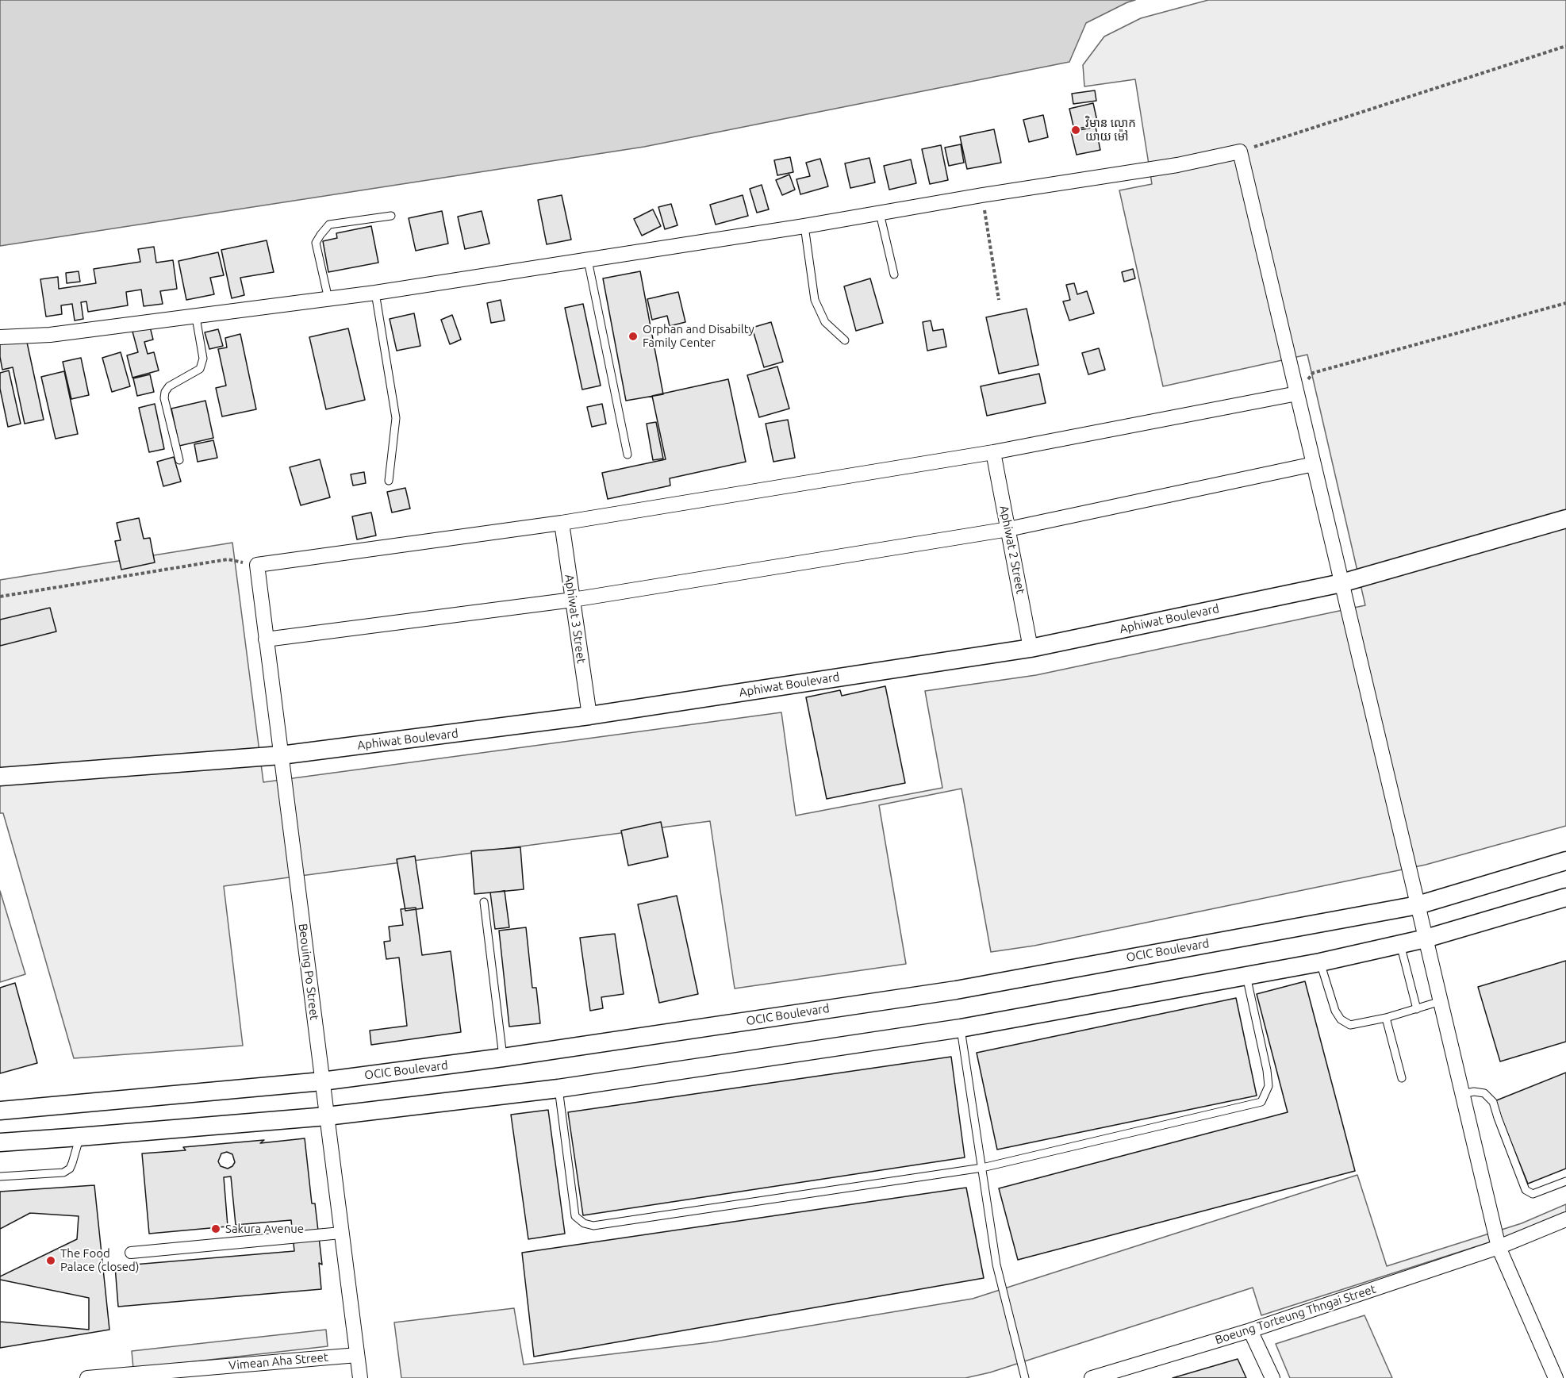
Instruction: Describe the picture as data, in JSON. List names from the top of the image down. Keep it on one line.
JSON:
{"streets":{"street":["Aphiwat 2 Street","Aphiwat 3 Street","Aphiwat Boulevard","OCIC Boulevard","Beouing Po Street","Boeung Torteung Thngai Street","Vimean Aha Street"]},"crossings":[["Aphiwat 2 Street","Aphiwat Boulevard"],["Aphiwat 3 Street","Aphiwat Boulevard"],["Aphiwat Boulevard","Beouing Po Street"],["OCIC Boulevard","Beouing Po Street"],["Beouing Po Street","Vimean Aha Street"]],"places":["វិមាន លោក យាយ ម៉ៅ","Orphan and Disabilty Family Center","Sakura Avenue","The Food Palace (closed)"]}
